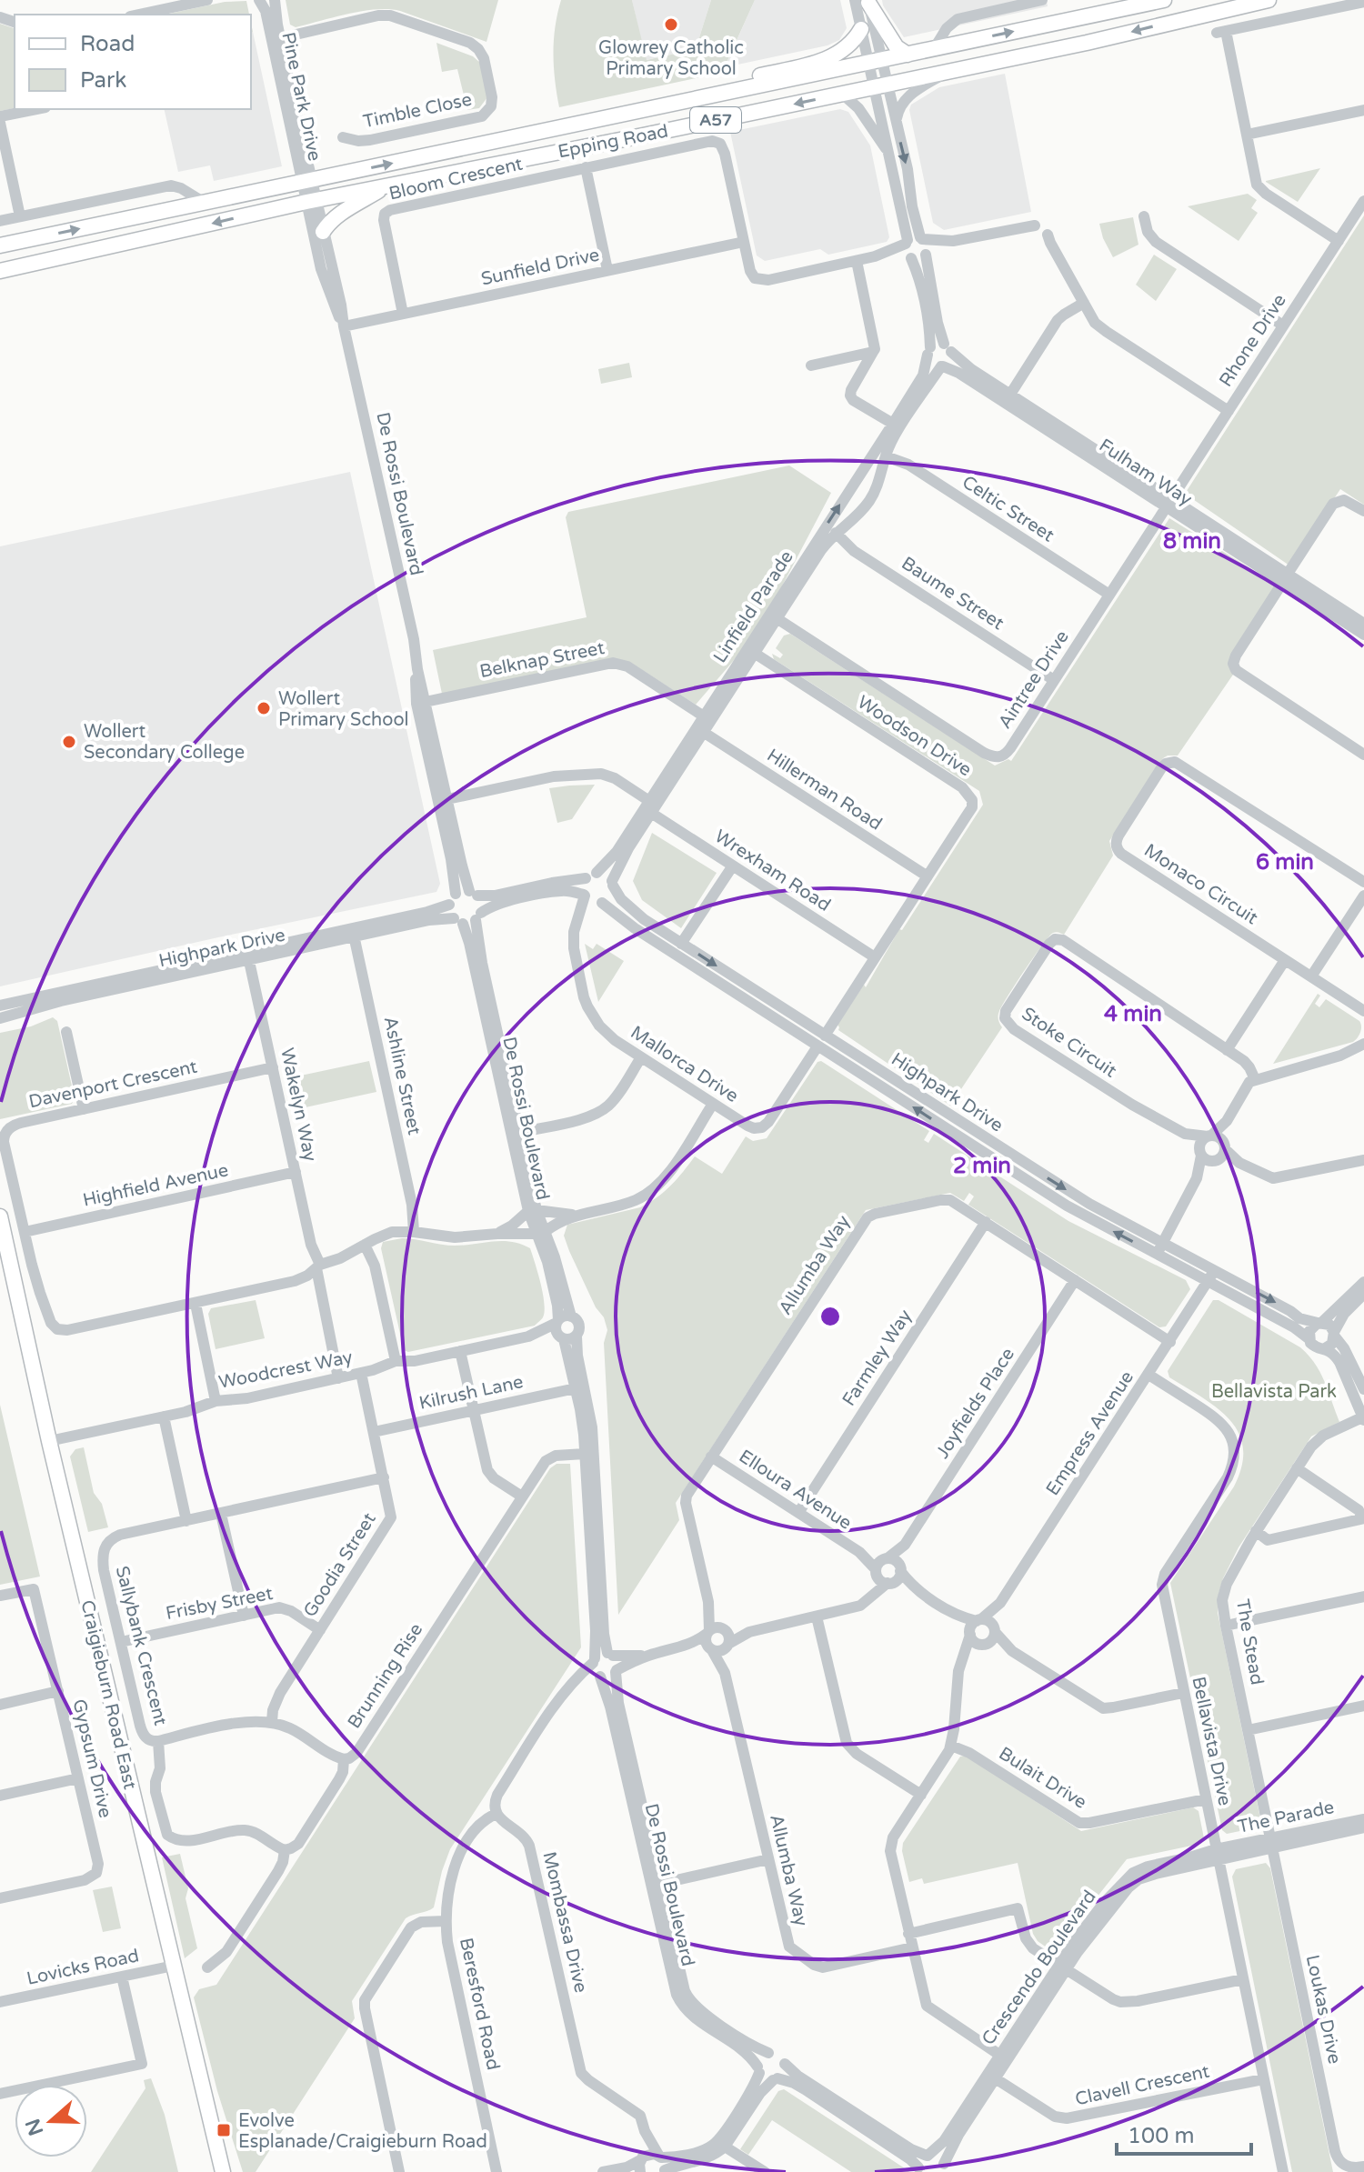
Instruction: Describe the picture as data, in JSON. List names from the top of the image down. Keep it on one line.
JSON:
{"streets":{"main road":["A57","Epping Road","Craigieburn Road East"],"street":["Pine Park Drive","Timble Close","Bloom Crescent","Sunfield Drive","Rhone Drive","Fulham Way","De Rossi Boulevard","Celtic Street","Baume Street","Linfield Parade","Belknap Street","Aintree Drive","Woodson Drive","Hillerman Road","Wrexham Road","Monaco Circuit","Highpark Drive","Stoke Circuit","Mallorca Drive","Ashline Street","Davenport Crescent","Wakelyn Way","Highfield Avenue","Allumba Way","Farmley Way","Woodcrest Way","Kilrush Lane","Joyfields Place","Empress Avenue","Elloura Avenue","Goodia Street","Frisby Street","The Stead","Sallybank Crescent","Brunning Rise","Bellavista Drive","Gypsum Drive","Bulait Drive","The Parade","Mombassa Drive","Lovicks Road","Crescendo Boulevard","Beresford Road","Loukas Drive","Clavell Crescent"]},"crossings":[["Pine Park Drive","Timble Close"],["Pine Park Drive","Epping Road"],["Pine Park Drive","De Rossi Boulevard"],["Epping Road","De Rossi Boulevard"],["Bloom Crescent","Sunfield Drive"],["Sunfield Drive","De Rossi Boulevard"],["Rhone Drive","Fulham Way"],["Rhone Drive","Aintree Drive"],["Fulham Way","Linfield Parade"],["Fulham Way","Aintree Drive"],["De Rossi Boulevard","Belknap Street"],["De Rossi Boulevard","Wrexham Road"],["De Rossi Boulevard","Highpark Drive"],["De Rossi Boulevard","Davenport Crescent"],["De Rossi Boulevard","Woodcrest Way"],["Celtic Street","Linfield Parade"],["Celtic Street","Aintree Drive"],["Baume Street","Linfield Parade"],["Baume Street","Aintree Drive"],["Linfield Parade","Belknap Street"],["Linfield Parade","Aintree Drive"],["Linfield Parade","Woodson Drive"],["Linfield Parade","Hillerman Road"],["Linfield Parade","Wrexham Road"],["Linfield Parade","Highpark Drive"],["Linfield Parade","Mallorca Drive"],["Woodson Drive","Hillerman Road"],["Woodson Drive","Wrexham Road"],["Woodson Drive","Highpark Drive"],["Highpark Drive","Mallorca Drive"],["Highpark Drive","Ashline Street"],["Highpark Drive","Wakelyn Way"],["Highpark Drive","Empress Avenue"],["Ashline Street","Davenport Crescent"],["Davenport Crescent","Wakelyn Way"],["Davenport Crescent","Highfield Avenue"],["Wakelyn Way","Highfield Avenue"],["Wakelyn Way","Woodcrest Way"],["Allumba Way","Farmley Way"],["Allumba Way","Joyfields Place"],["Allumba Way","Empress Avenue"],["Allumba Way","Elloura Avenue"],["Farmley Way","Elloura Avenue"],["Woodcrest Way","Goodia Street"],["Woodcrest Way","Craigieburn Road East"],["Kilrush Lane","Goodia Street"],["Joyfields Place","Elloura Avenue"],["Empress Avenue","Bellavista Drive"],["Goodia Street","Frisby Street"],["Frisby Street","Sallybank Crescent"],["The Stead","The Parade"],["The Stead","Loukas Drive"],["Sallybank Crescent","Brunning Rise"],["Craigieburn Road East","Lovicks Road"],["Bellavista Drive","Bulait Drive"],["Bellavista Drive","The Parade"],["Bellavista Drive","Crescendo Boulevard"],["Bellavista Drive","Clavell Crescent"],["The Parade","Crescendo Boulevard"],["The Parade","Loukas Drive"],["Mombassa Drive","Beresford Road"],["Crescendo Boulevard","Clavell Crescent"]],"parks":["Bellavista Park"],"places":{"other":["Glowrey Catholic Primary School","Wollert Primary School","Wollert Secondary College"],"transit":["Evolve Esplanade/Craigieburn Road"]},"legend":["Road","Park"],"scale_bar":"100 m","north":"left","rings":["8 min","6 min","4 min","2 min"]}
